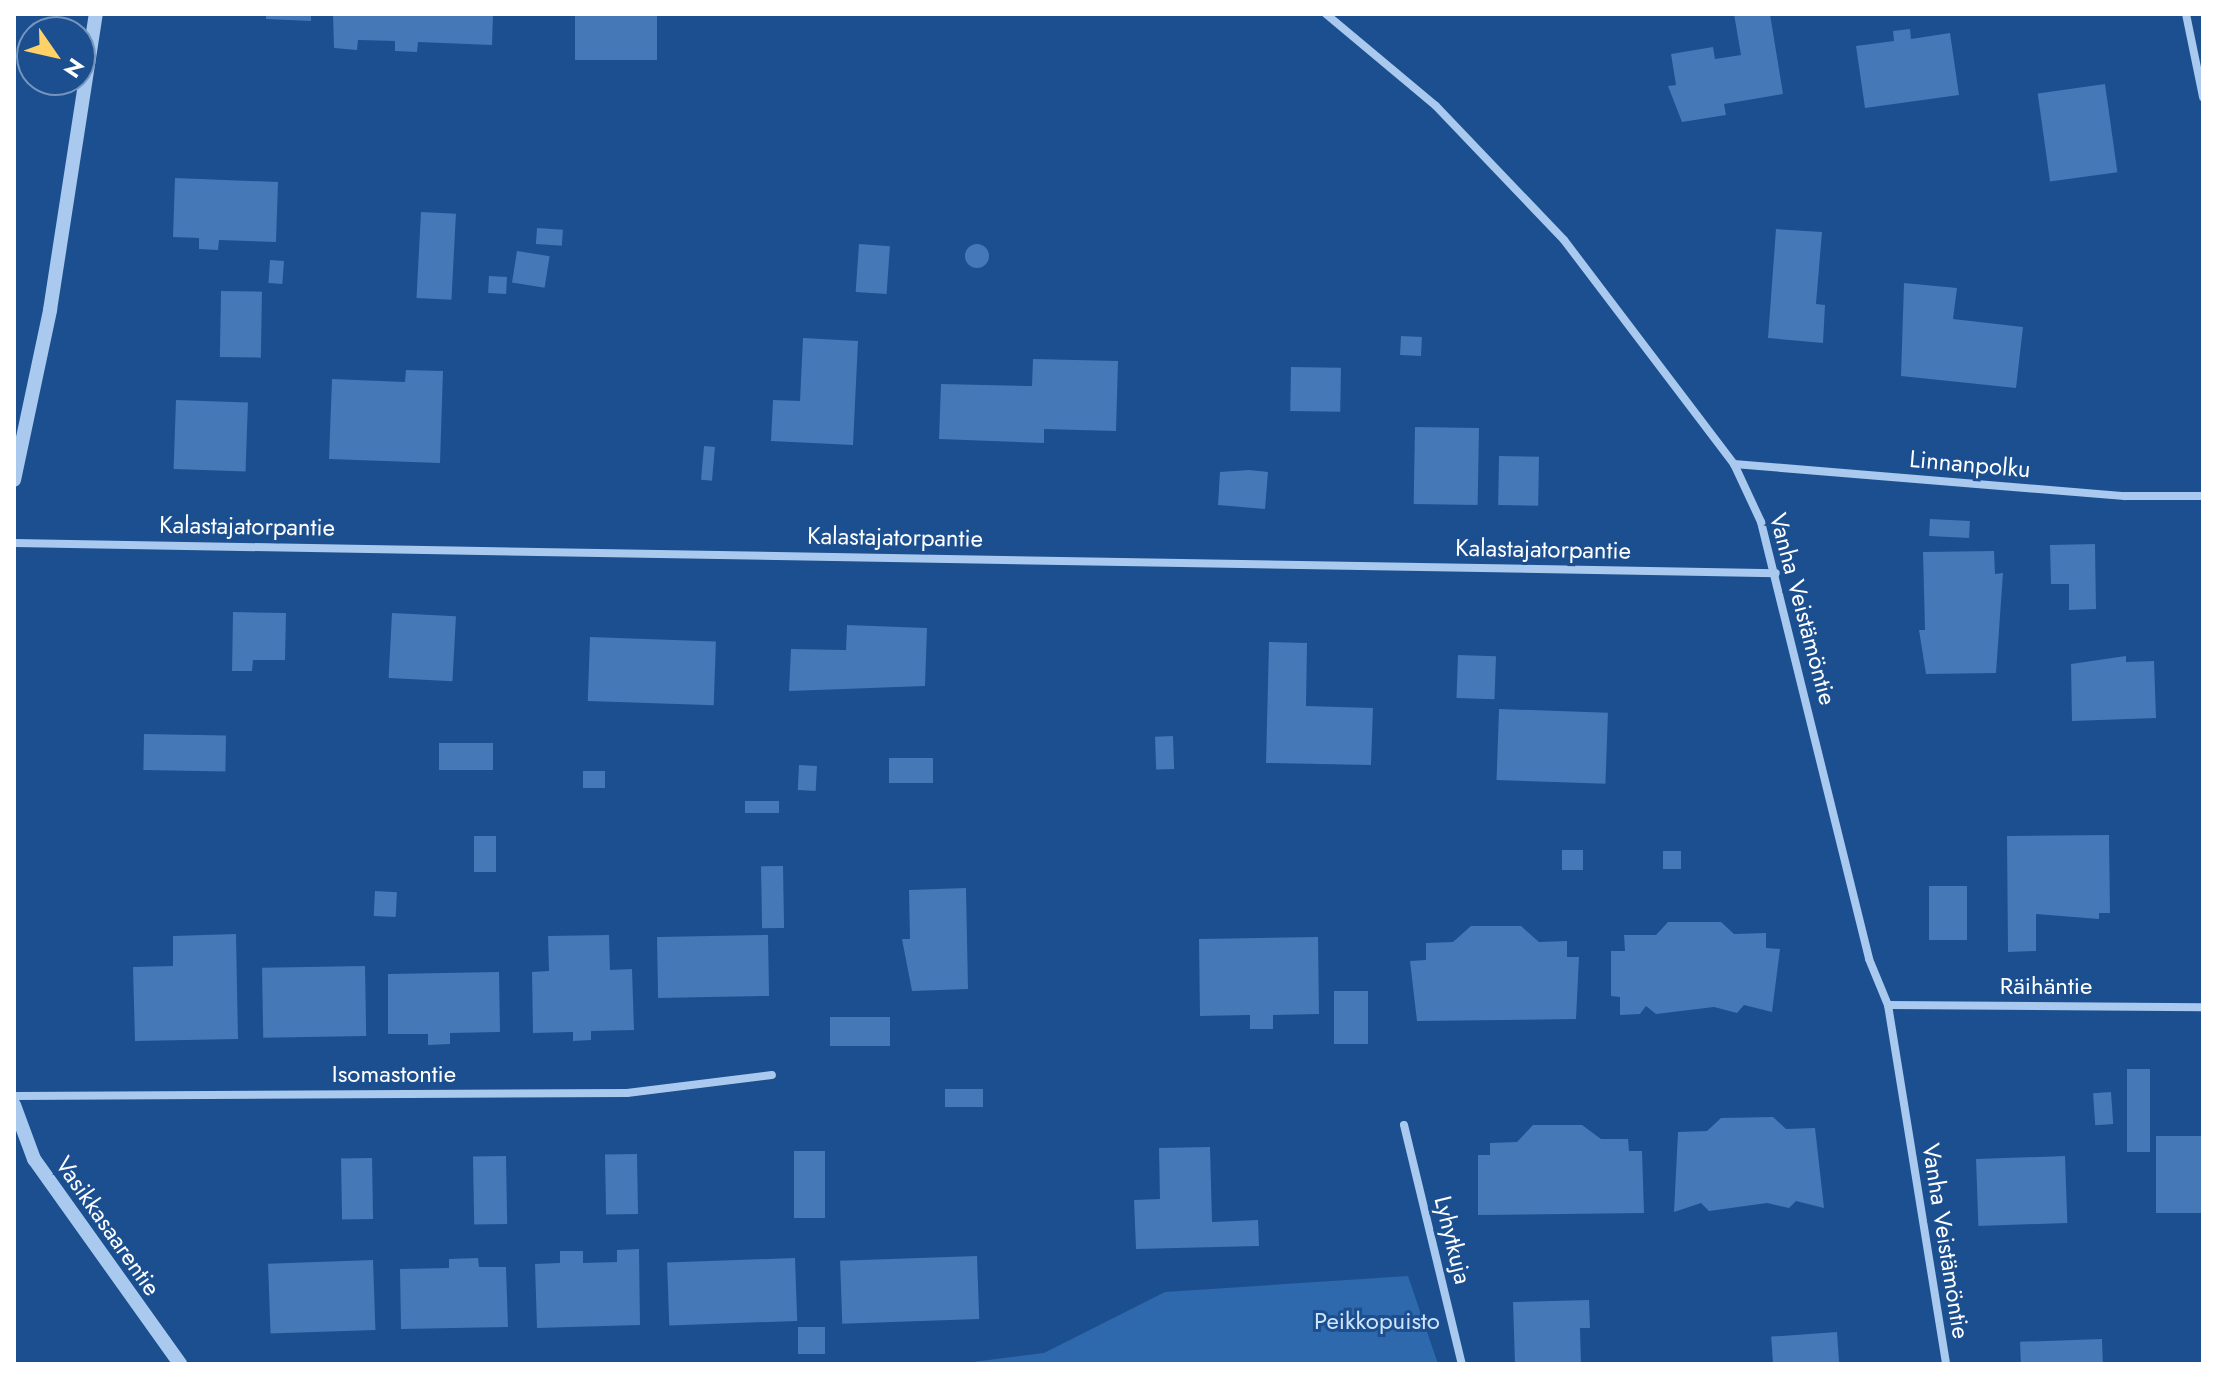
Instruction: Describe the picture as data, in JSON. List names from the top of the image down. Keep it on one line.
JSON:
{"streets":{"street":["Linnanpolku","Kalastajatorpantie","Vanha Veistämöntie","Räihäntie","Isomastontie","Vasikkasaarentie","Lyhytkuja"]},"crossings":[["Linnanpolku","Vanha Veistämöntie"],["Kalastajatorpantie","Vanha Veistämöntie"],["Vanha Veistämöntie","Räihäntie"]],"parks":["Peikkopuisto"],"north":"bottom right"}
